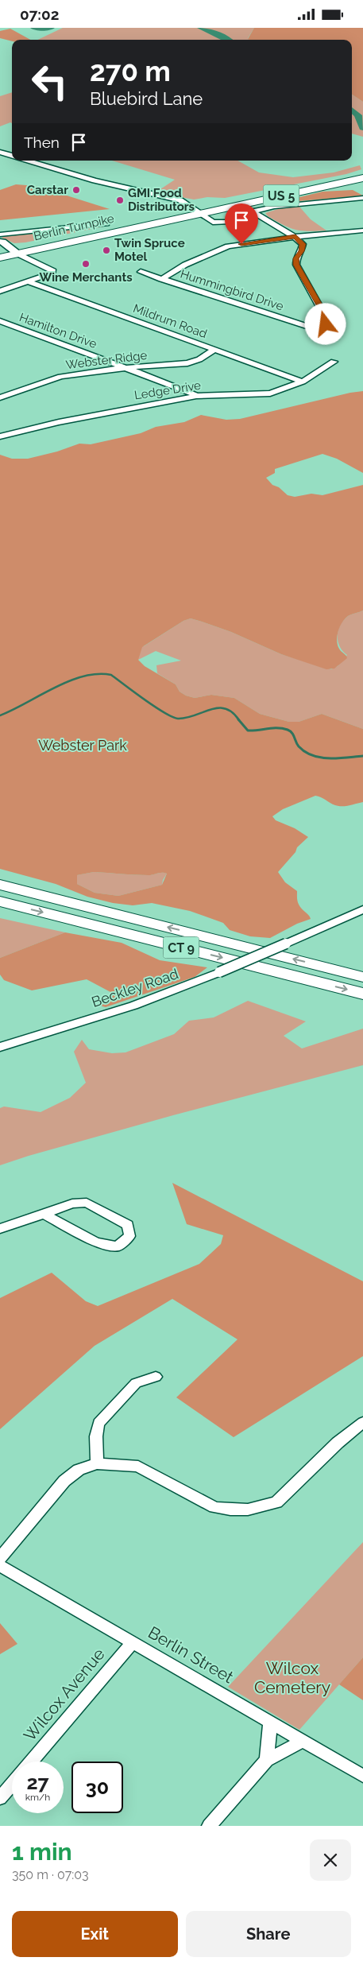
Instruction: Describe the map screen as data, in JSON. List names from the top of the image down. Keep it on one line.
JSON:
{"streets":{"highway":["US 5","Berlin Turnpike","CT 9"],"street":["Hummingbird Drive","Mildrum Road","Hamilton Drive","Webster Ridge","Ledge Drive","Beckley Road","Berlin Street","Wilcox Avenue"]},"crossings":[["Mildrum Road","Webster Ridge"],["Mildrum Road","Ledge Drive"],["Hamilton Drive","Webster Ridge"],["Hamilton Drive","Ledge Drive"],["Berlin Street","Wilcox Avenue"]],"parks":["Webster Park","Wilcox Cemetery"],"places":["Carstar","GMI Food Distributors","Twin Spruce Motel","Wine Merchants"],"page":{"status":"07:02","turn":["270 m","Bluebird Lane"],"then":"Then","speed":"27 km/h","limit":"30","heading":["1 min","350 m · 07:03"],"buttons":["Exit","Share"]}}
